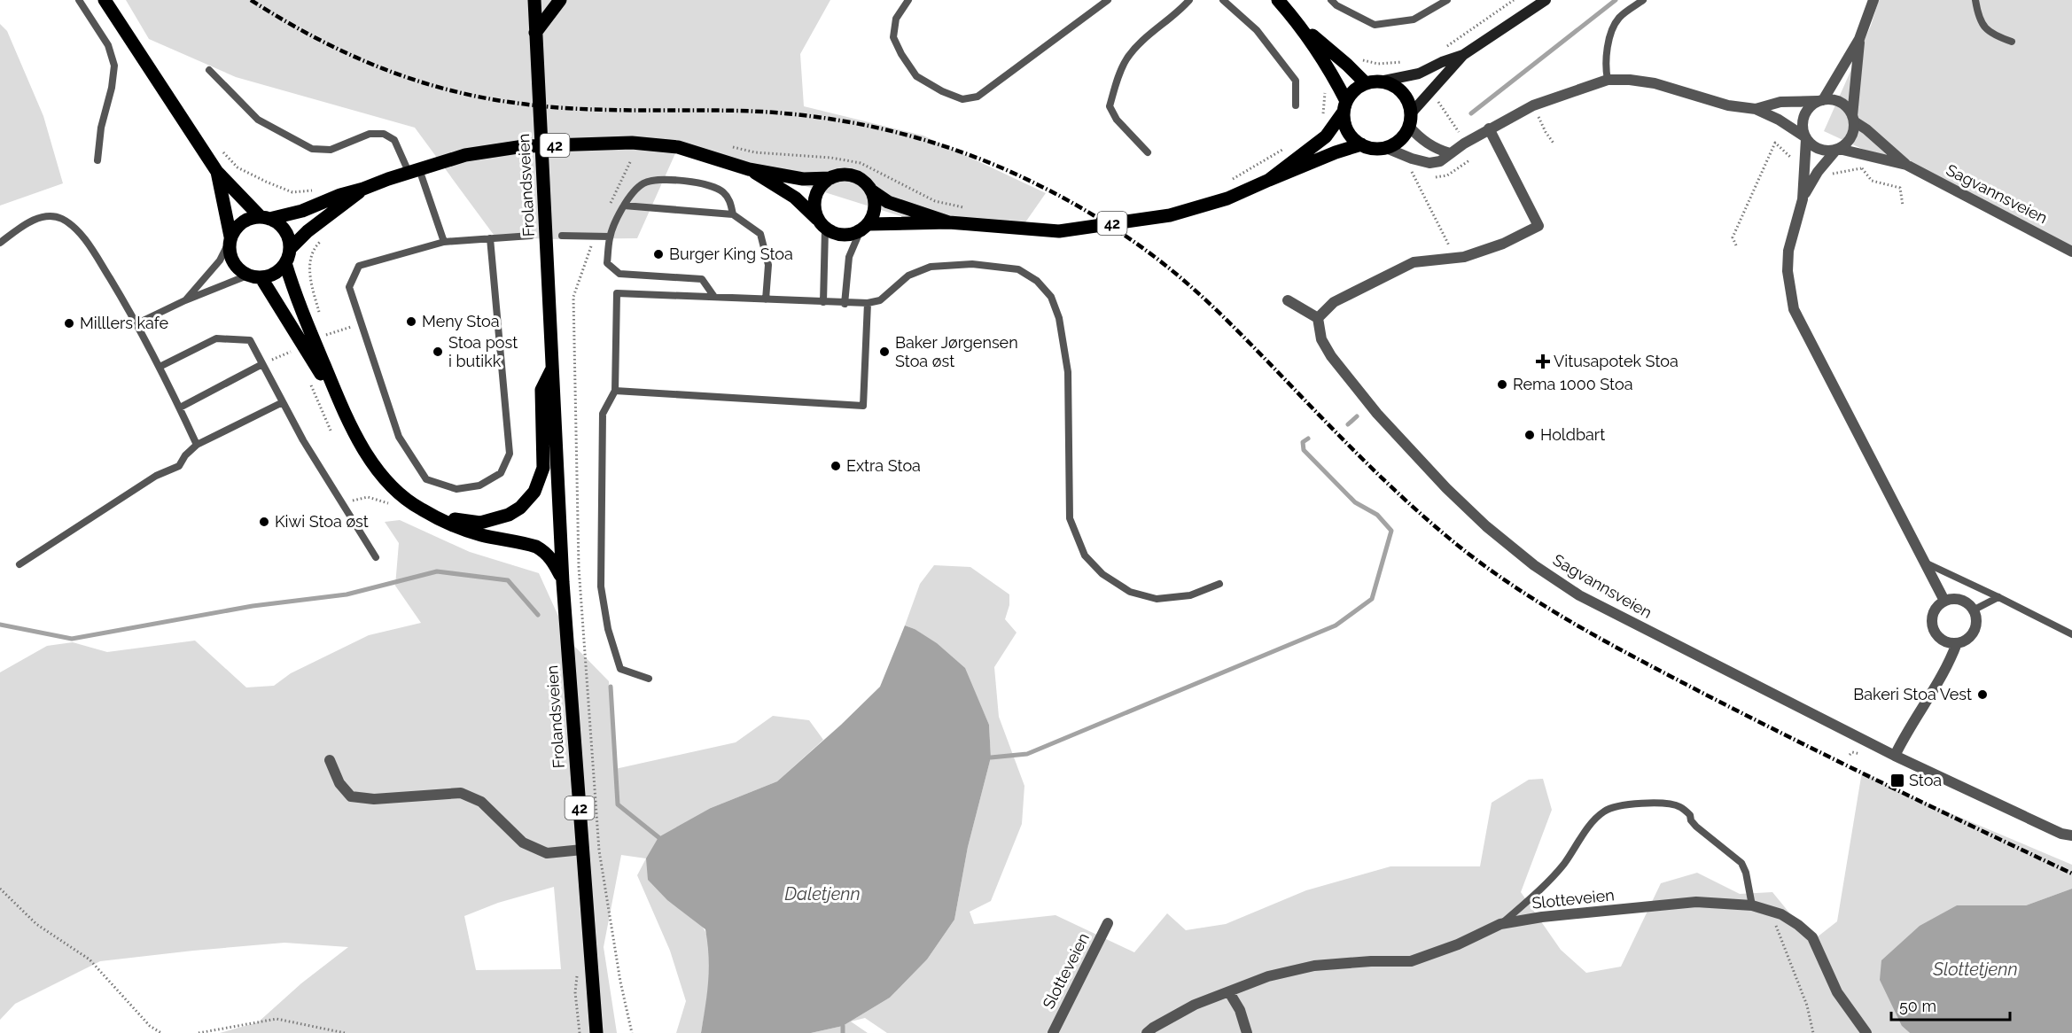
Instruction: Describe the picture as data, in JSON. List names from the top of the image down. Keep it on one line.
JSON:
{"streets":{"main road":["42","Frolandsveien"],"street":["Sagvannsveien","Slotteveien"]},"crossings":[["42","Frolandsveien"]],"water":["Daletjenn","Slottetjenn"],"places":{"other":["Burger King Stoa","Meny Stoa","Milllers kafe","Stoa post i butikk","Baker Jørgensen Stoa øst","Rema 1000 Stoa","Holdbart","Extra Stoa","Kiwi Stoa øst","Bakeri Stoa Vest"],"health":["Vitusapotek Stoa"],"transit":["Stoa"]},"scale_bar":"50 m"}
